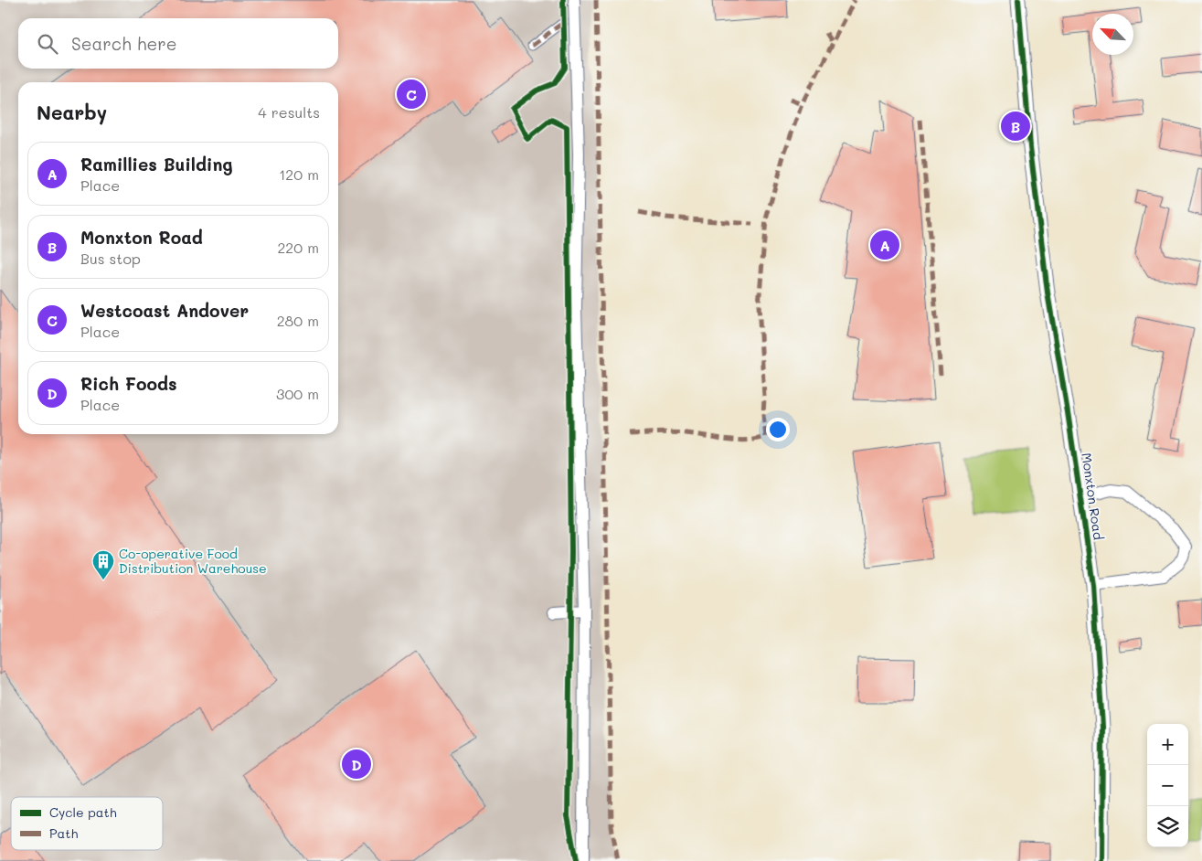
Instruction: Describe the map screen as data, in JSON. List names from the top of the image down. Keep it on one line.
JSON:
{"streets":{"street":["Monxton Road"]},"places":{"building":["Co-operative Food Distribution Warehouse"]},"legend":["Cycle path","Path"],"north":"top left","page":{"search":"Search here","pins":["C","B","A","D"],"heading":["Nearby","4 results"],"list":[{"mark":"A","name":"Ramillies Building","note":"Place","value":"120 m"},{"mark":"B","name":"Monxton Road","note":"Bus stop","value":"220 m"},{"mark":"C","name":"Westcoast Andover","note":"Place","value":"280 m"},{"mark":"D","name":"Rich Foods","note":"Place","value":"300 m"}],"map_buttons":["+","−"]}}
